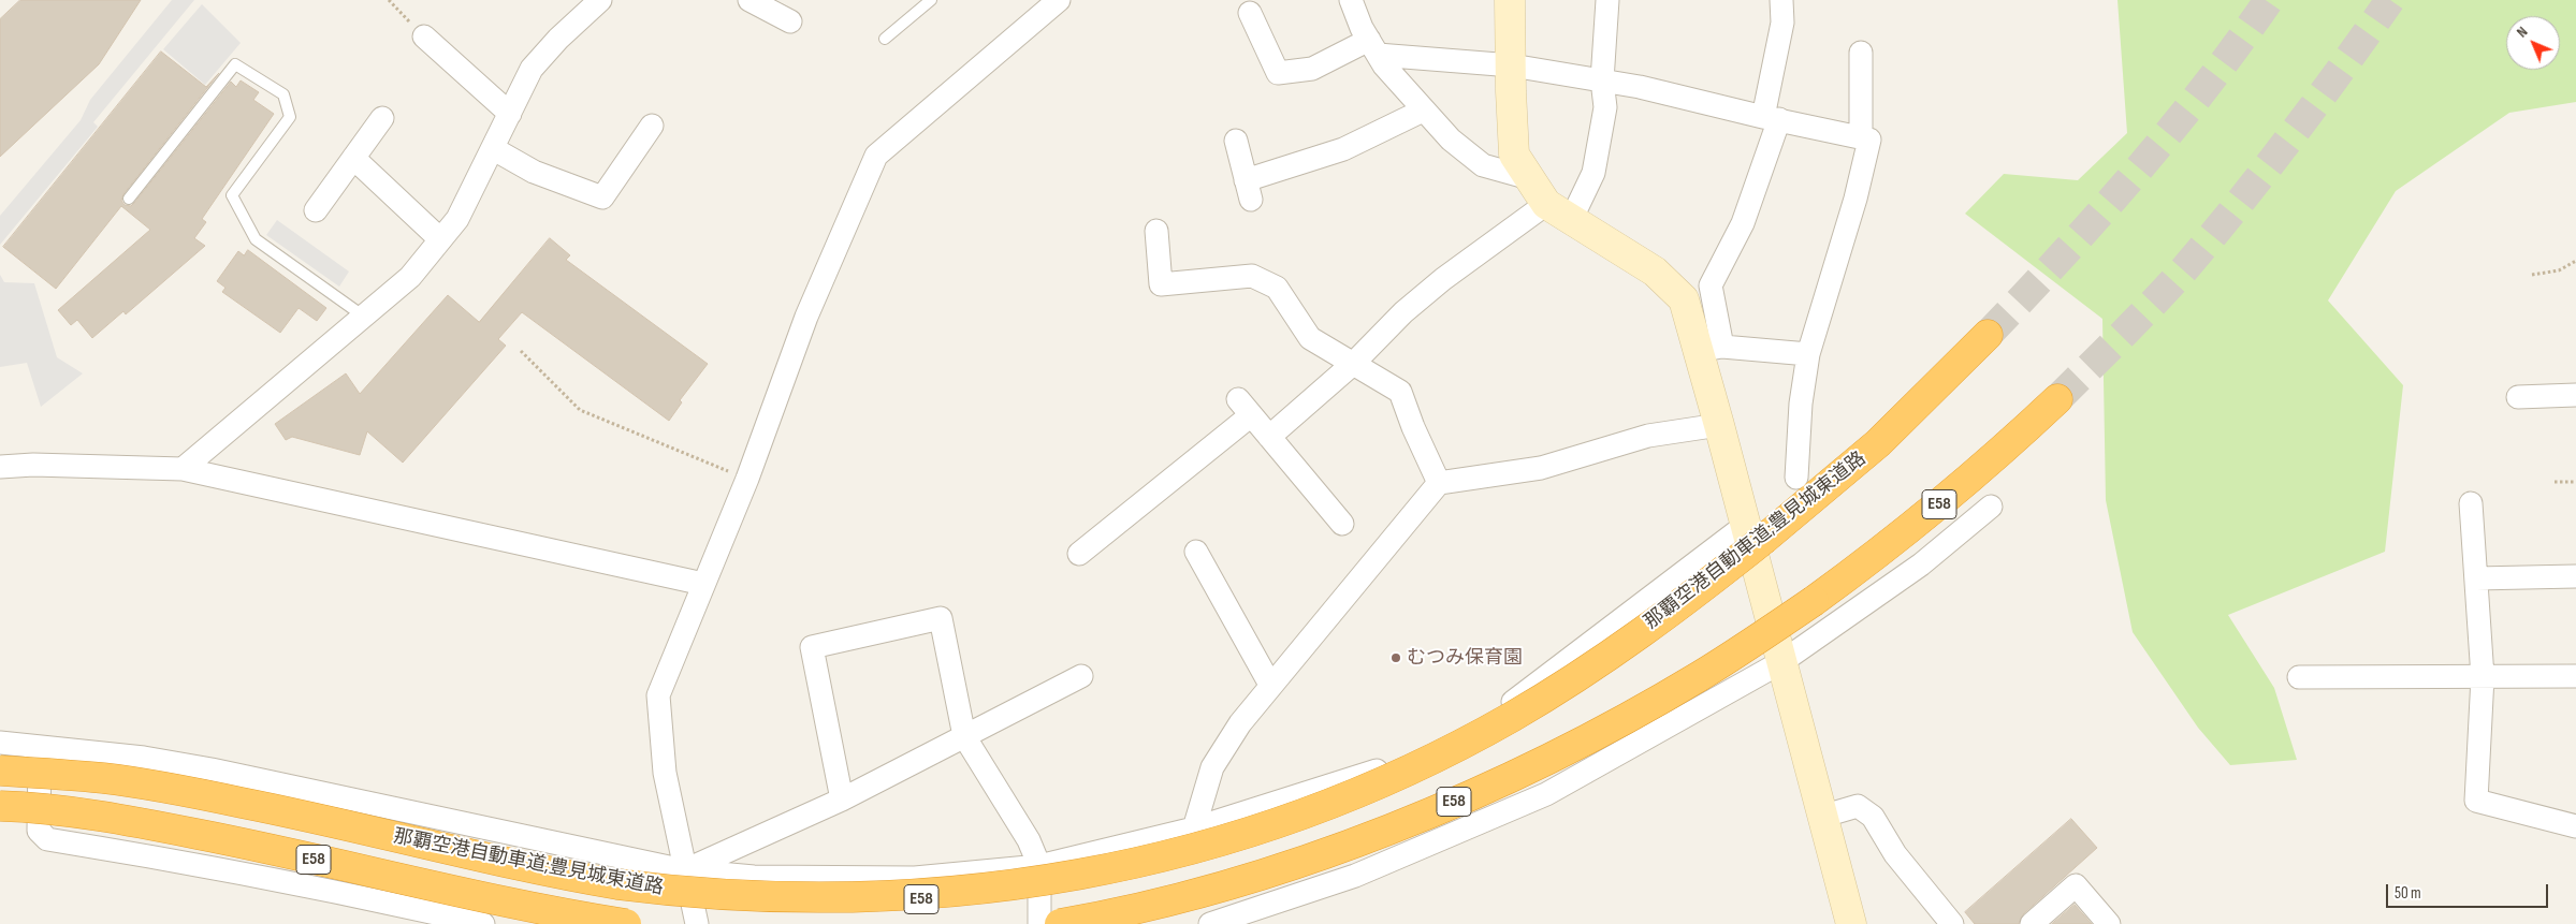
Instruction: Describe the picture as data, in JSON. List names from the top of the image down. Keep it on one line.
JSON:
{"streets":{"highway":["E58","那覇空港自動車道;豊見城東道路"]},"places":["むつみ保育園"],"scale_bar":"50 m","north":"top left"}
